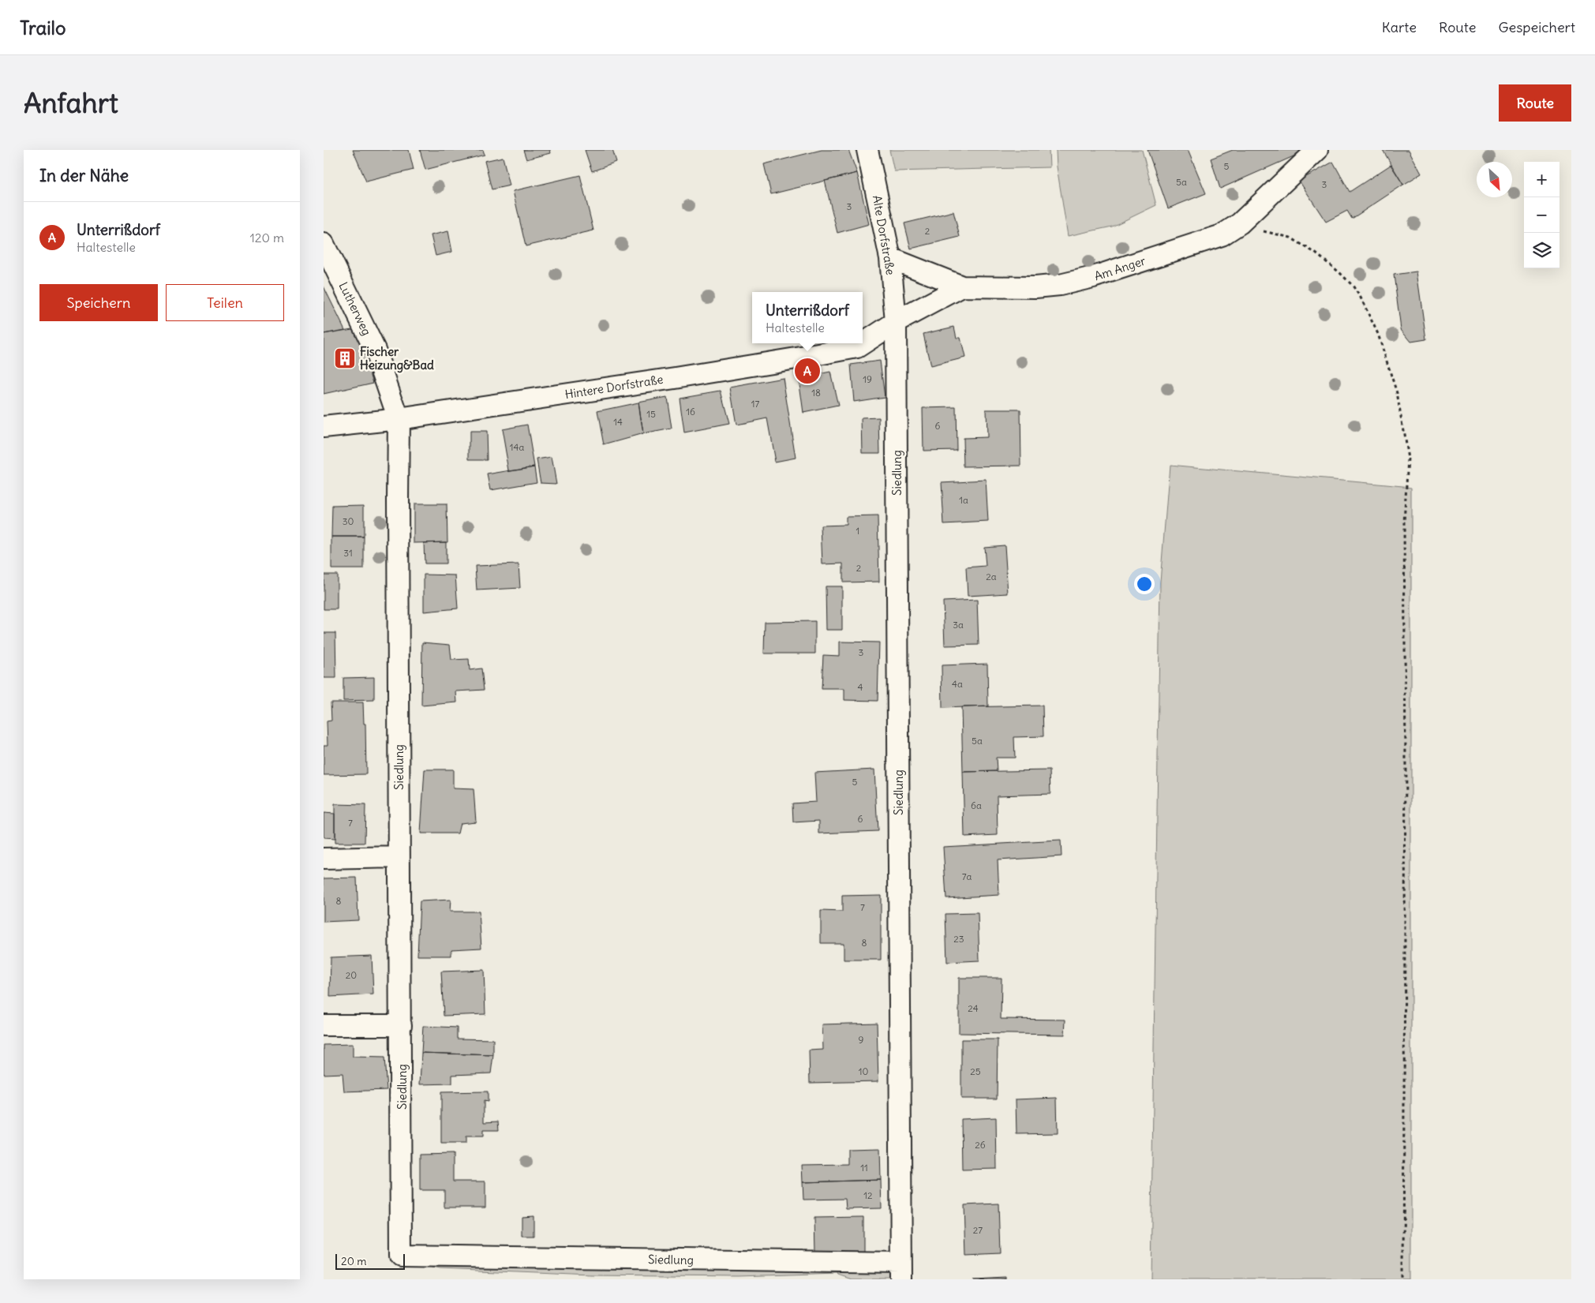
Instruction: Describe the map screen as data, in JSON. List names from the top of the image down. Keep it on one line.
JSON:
{"streets":{"street":["Alte Dorfstraße","Am Anger","Lutherweg","Hintere Dorfstraße","Siedlung"]},"crossings":[["Alte Dorfstraße","Am Anger"],["Alte Dorfstraße","Hintere Dorfstraße"],["Alte Dorfstraße","Siedlung"],["Am Anger","Hintere Dorfstraße"],["Am Anger","Siedlung"],["Lutherweg","Hintere Dorfstraße"],["Lutherweg","Siedlung"],["Hintere Dorfstraße","Siedlung"]],"places":{"building":["Fischer Heizung&Bad"]},"house_numbers":["5","5a","3","3","2","19","18","17","16","15","14","6","14a","1a","30","1","31","2","2a","3a","3","4a","4","5a","5","6a","6","7","7a","8","7","23","8","20","24","9","10","25","26","11","12","27"],"scale_bar":"20 m","north":"bottom right","page":{"header":"Trailo","nav":["Karte","Route","Gespeichert"],"buttons":["Route",["Speichern","Teilen"]],"title":"Anfahrt","heading":"In der Nähe","map_buttons":["+","−"],"list":[{"mark":"A","name":"Unterrißdorf","note":"Haltestelle","value":"120 m"}],"popup":["Unterrißdorf","Haltestelle"],"pins":"A","scale":"20 m"}}
